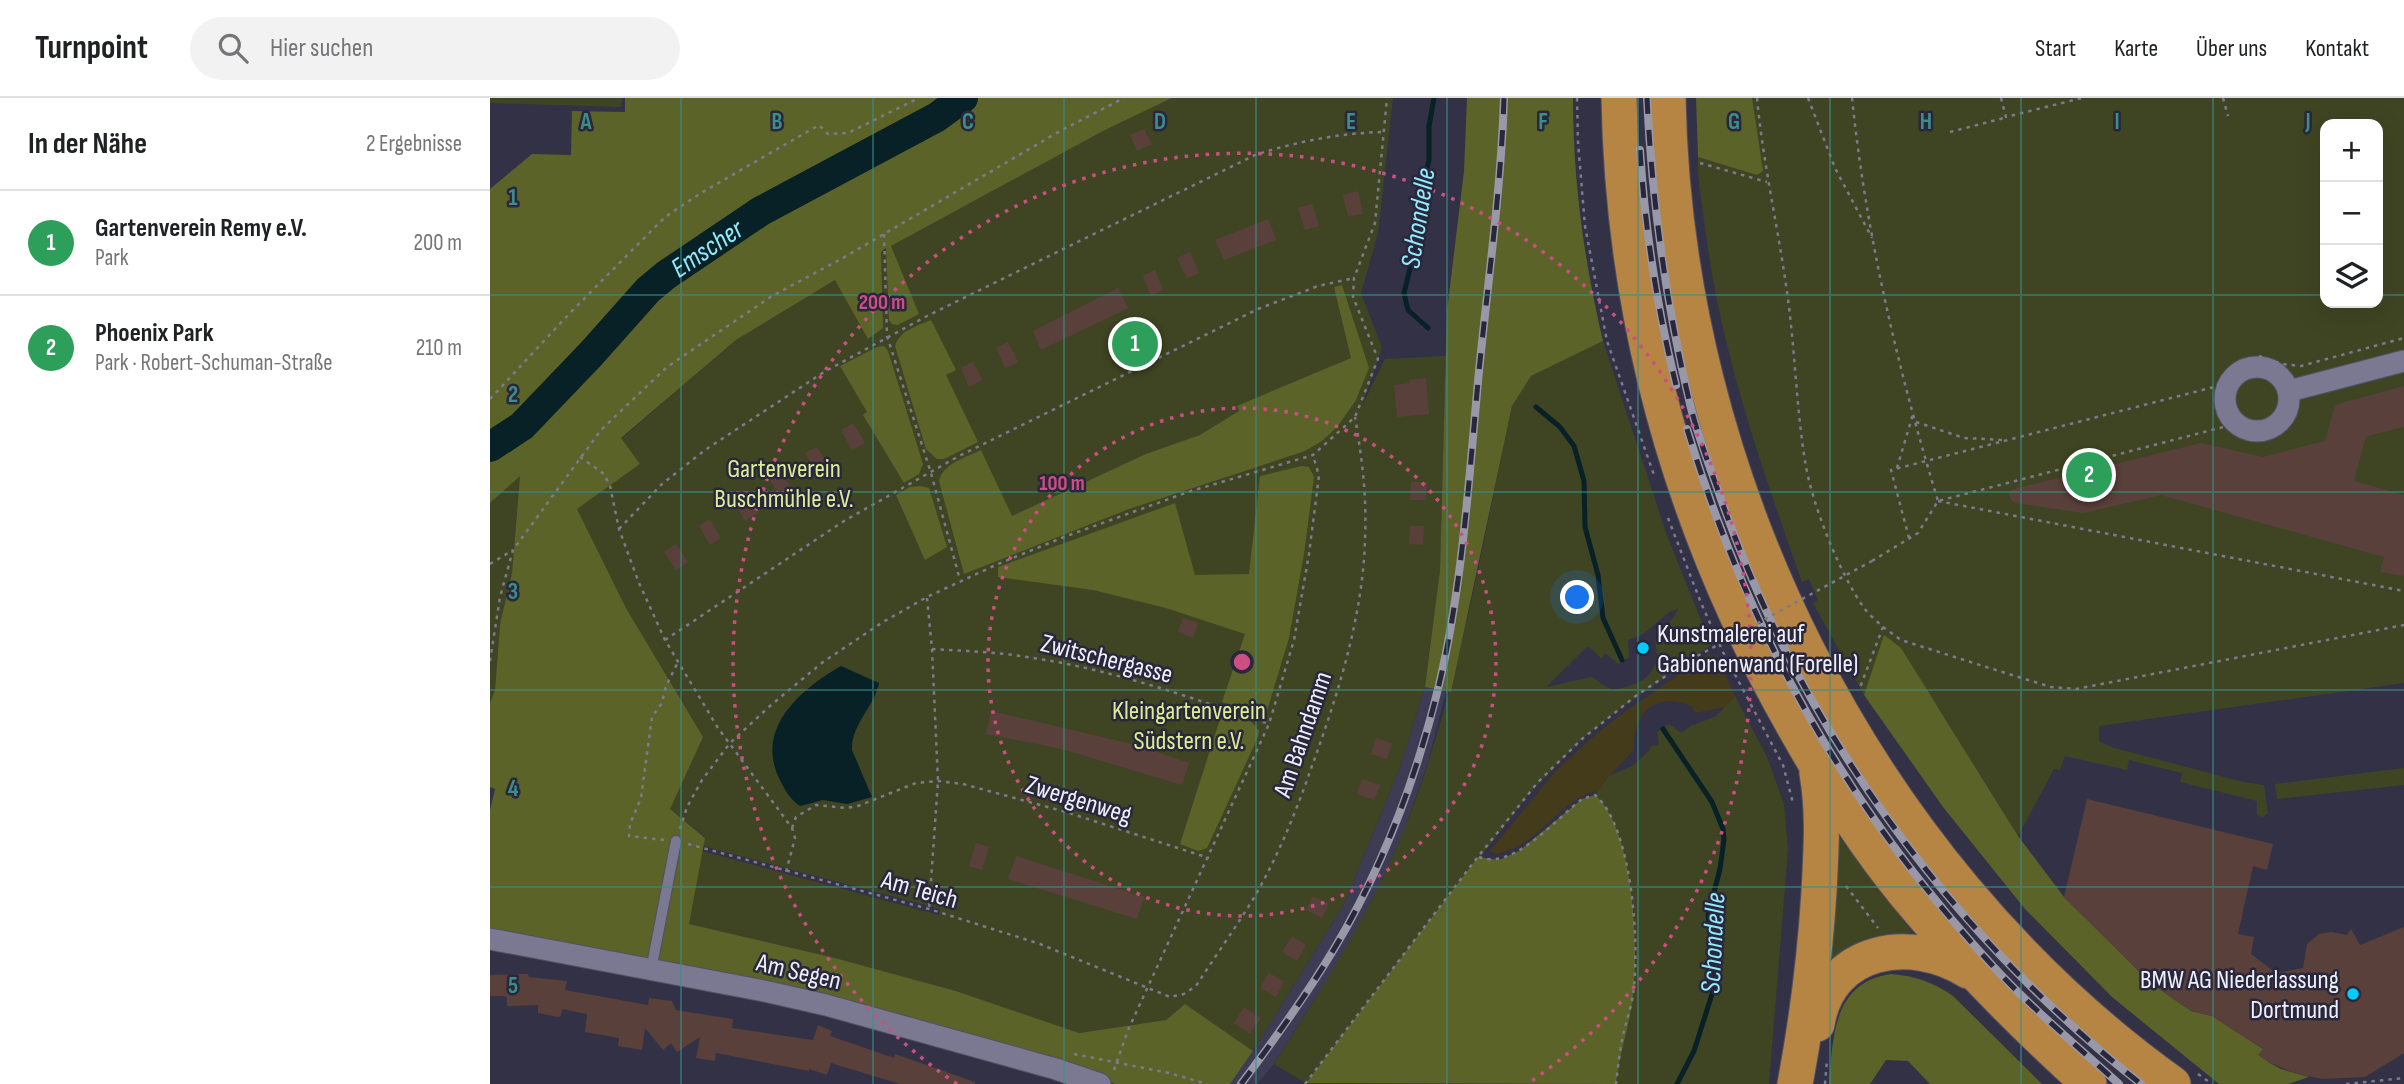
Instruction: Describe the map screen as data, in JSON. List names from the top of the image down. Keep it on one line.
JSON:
{"streets":{"street":["Am Segen"],"path":["Zwitschergasse","Am Bahndamm","Zwergenweg","Am Teich"]},"crossings":[["Am Bahndamm","Am Teich"]],"water":["Schondelle","Emscher"],"parks":["Gartenverein Buschmühle e.V.","Kleingartenverein Südstern e.V."],"places":["Kunstmalerei auf Gabionenwand (Forelle)","BMW AG Niederlassung Dortmund"],"page":{"header":"Turnpoint","search":"Hier suchen","nav":["Start","Karte","Über uns","Kontakt"],"heading":["In der Nähe","2 Ergebnisse"],"map_buttons":["+","−"],"list":[{"mark":"1","name":"Gartenverein Remy e.V.","note":"Park","value":"200 m"},{"mark":"2","name":"Phoenix Park","note":"Park · Robert-Schuman-Straße","value":"210 m"}],"pins":["1","2"]},"grid":{"columns":["A","B","C","D","E","F","G","H","I","J"],"rows":["1","2","3","4","5"]},"rings":["200 m","100 m"]}
